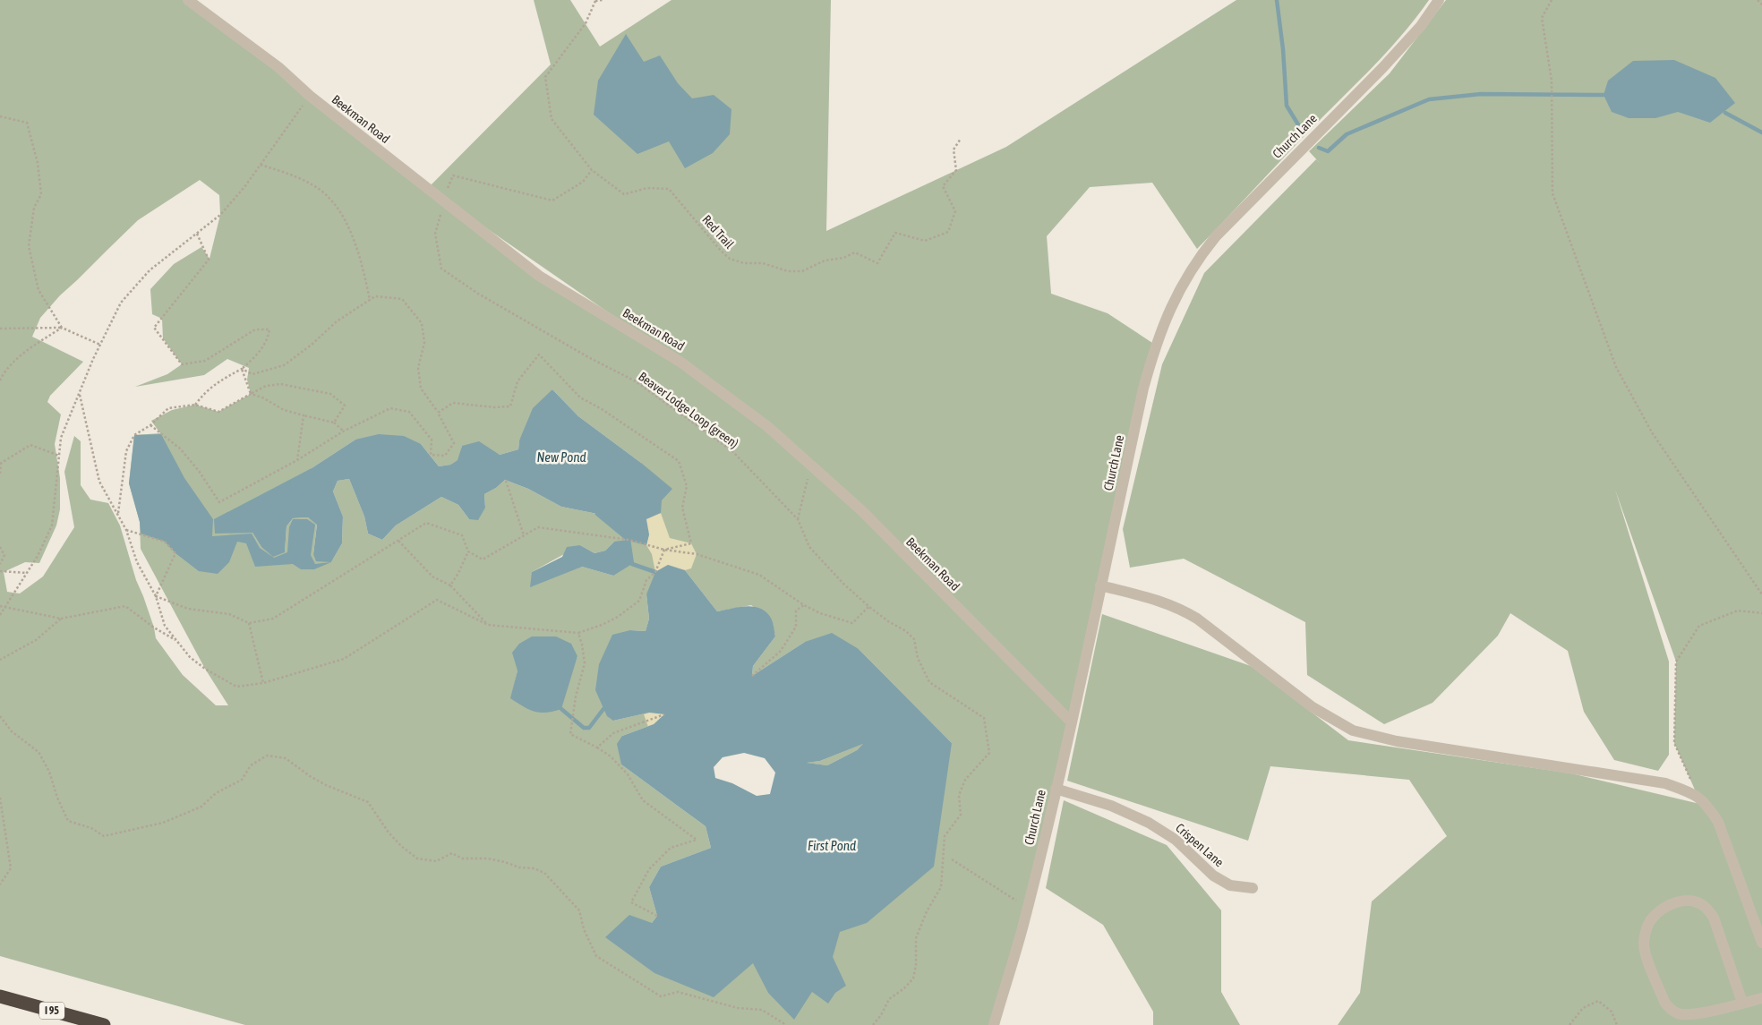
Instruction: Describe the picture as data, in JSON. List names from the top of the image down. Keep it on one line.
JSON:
{"streets":{"highway":["I 95"],"street":["Beekman Road","Church Lane","Crispen Lane"],"path":["Red Trail","Beaver Lodge Loop (green)"]},"crossings":[["Beekman Road","Church Lane"],["Beekman Road","Beaver Lodge Loop (green)"],["Church Lane","Crispen Lane"],["Red Trail","Beaver Lodge Loop (green)"]],"water":["New Pond","First Pond"]}
